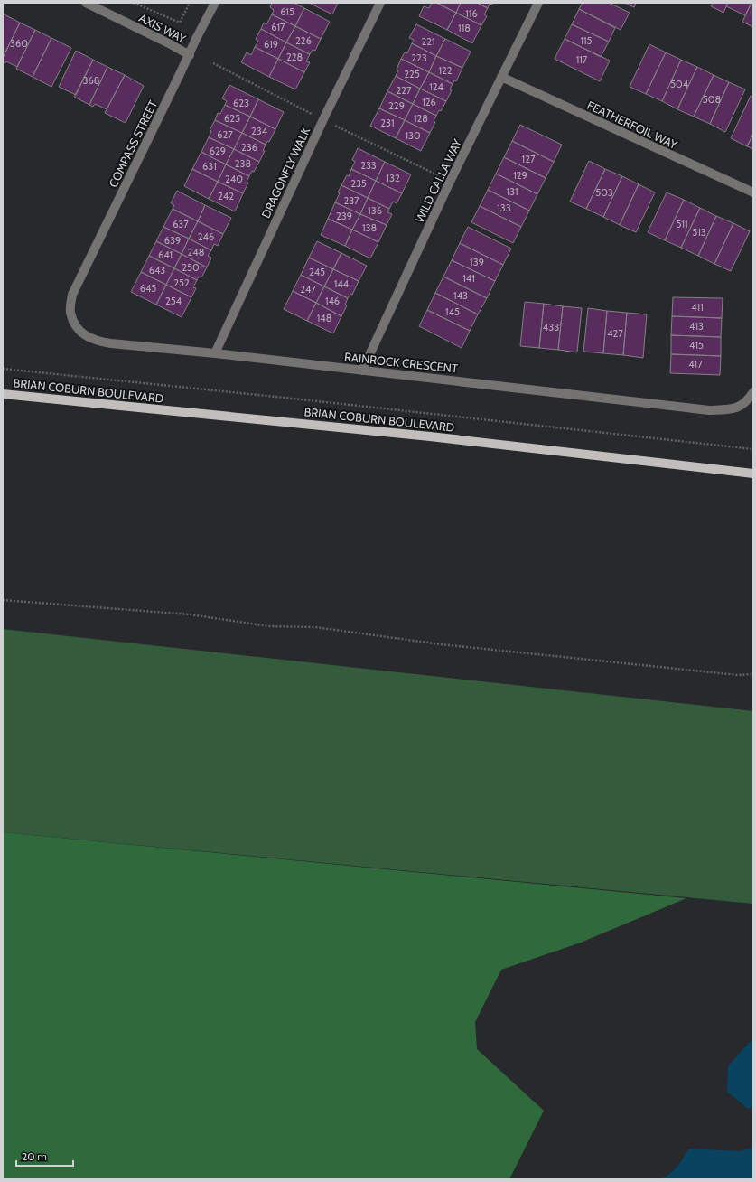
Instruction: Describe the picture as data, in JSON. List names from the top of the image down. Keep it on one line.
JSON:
{"streets":{"main road":["BRIAN COBURN BOULEVARD"],"street":["AXIS WAY","FEATHERFOIL WAY","COMPASS STREET","DRAGONFLY WALK","WILD CALLA WAY","RAINROCK CRESCENT"]},"crossings":[["AXIS WAY","COMPASS STREET"],["FEATHERFOIL WAY","WILD CALLA WAY"],["COMPASS STREET","RAINROCK CRESCENT"],["DRAGONFLY WALK","RAINROCK CRESCENT"],["WILD CALLA WAY","RAINROCK CRESCENT"]],"house_numbers":["615","116","617","118","226","115","221","360","619","228","223","117","122","225","368","504","124","227","508","126","623","229","625","128","231","234","627","130","236","629","127","238","233","631","129","132","240","235","131","503","242","237","133","136","239","637","511","138","513","246","639","248","641","139","250","643","245","141","252","144","645","247","143","254","146","411","145","148","413","433","427","415","417"],"scale_bar":"20 m"}
